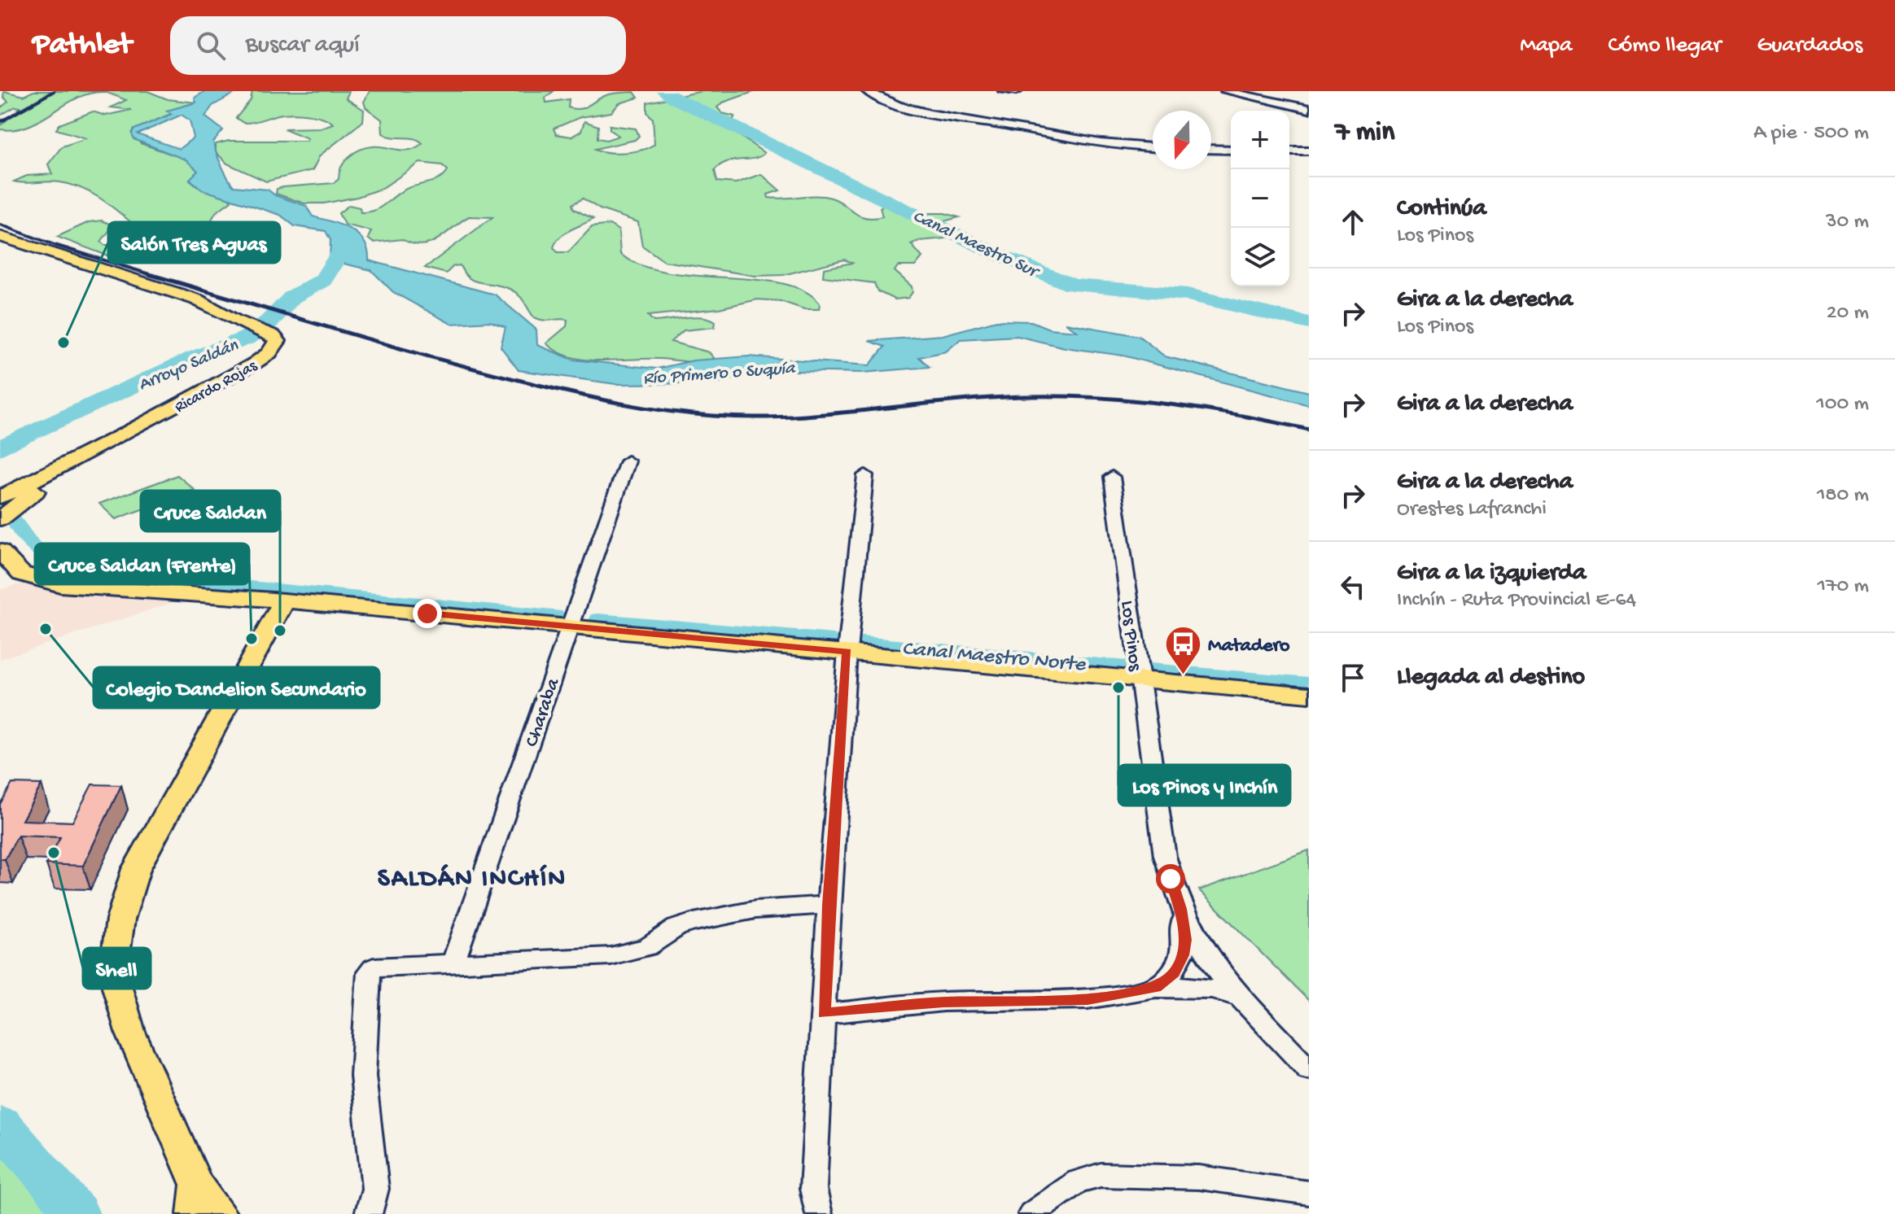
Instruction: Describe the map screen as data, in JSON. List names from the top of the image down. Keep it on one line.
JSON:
{"streets":{"main road":["Ricardo Rojas"],"street":["Los Pinos","Charaba"]},"districts":["SALDÁN INCHÍN"],"water":["Canal Maestro Sur","Arroyo Saldán","Río Primero o Suquía","Canal Maestro Norte"],"places":{"other":["Salón Tres Aguas","Colegio Dandelion Secundario","Cruce Saldan","Cruce Saldan (Frente)","Los Pinos y Inchín","Shell"],"bus stop":["Matadero"]},"north":"bottom","page":{"header":"Pathlet","search":"Buscar aquí","nav":["Mapa","Cómo llegar","Guardados"],"heading":["7 min","A pie · 500 m"],"map_buttons":["+","−"],"list":[["Continúa","Los Pinos","30 m"],["Gira a la derecha","Los Pinos","20 m"],["Gira a la derecha","100 m"],["Gira a la derecha","Orestes Lafranchi","180 m"],["Gira a la izquierda","Inchín - Ruta Provincial E-64","170 m"],"Llegada al destino"]}}
